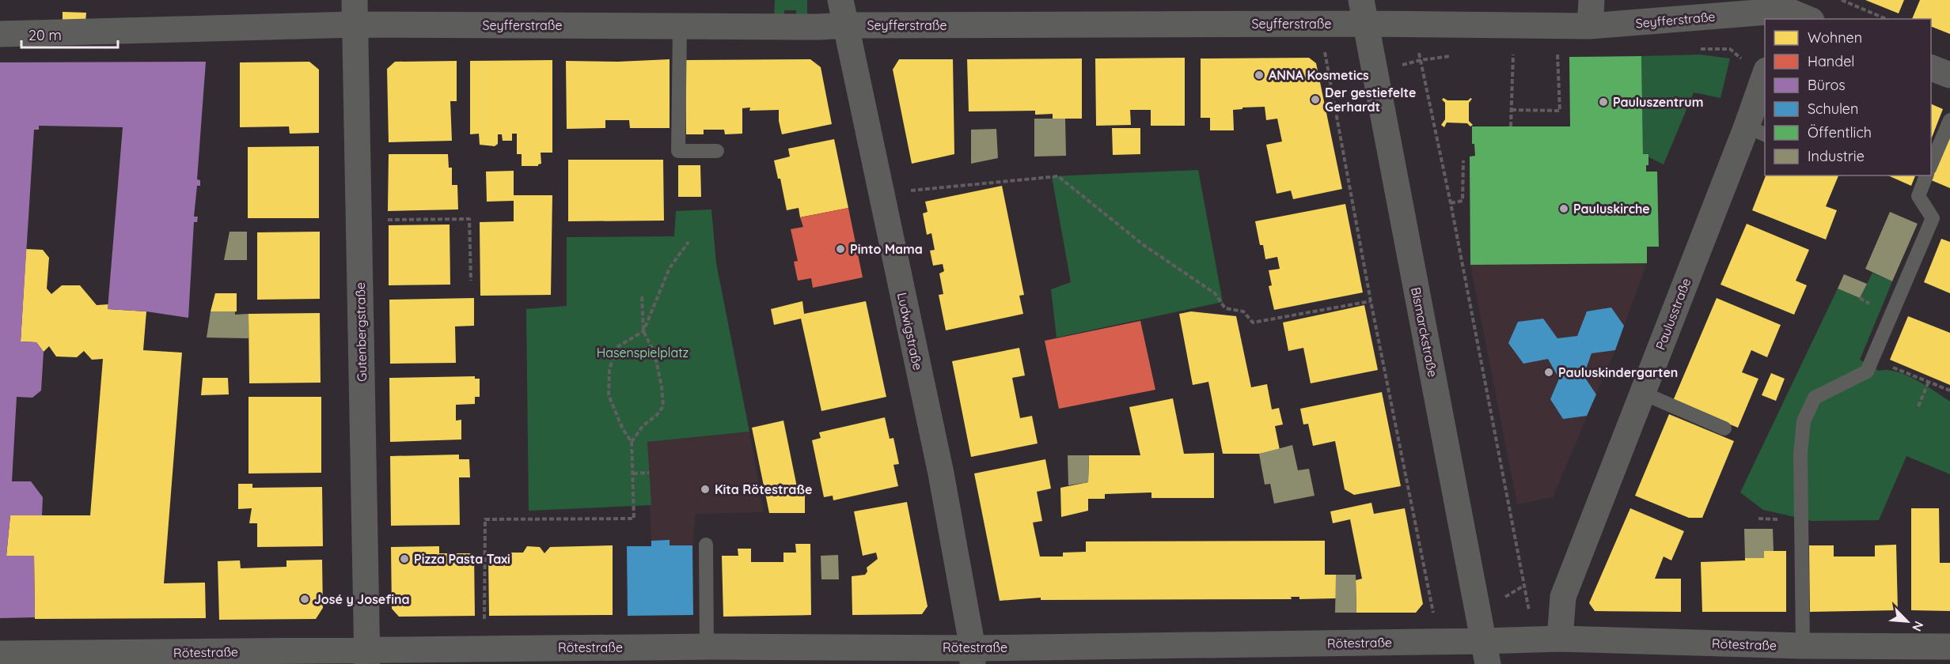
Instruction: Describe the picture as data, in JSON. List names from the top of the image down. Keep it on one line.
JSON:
{"streets":{"street":["Seyfferstraße","Paulusstraße","Ludwigstraße","Gutenbergstraße","Bismarckstraße","Rötestraße"]},"crossings":[["Seyfferstraße","Ludwigstraße"],["Seyfferstraße","Gutenbergstraße"],["Seyfferstraße","Bismarckstraße"],["Paulusstraße","Rötestraße"],["Ludwigstraße","Rötestraße"],["Gutenbergstraße","Rötestraße"],["Bismarckstraße","Rötestraße"]],"parks":["Hasenspielplatz"],"places":["ANNA Kosmetics","Der gestiefelte Gerhardt","Pauluszentrum","Pauluskirche","Pinto Mama","Pauluskindergarten","Kita Rötestraße","Pizza Pasta Taxi","José y Josefina"],"legend":["Wohnen","Handel","Büros","Schulen","Öffentlich","Industrie"],"scale_bar":"20 m","north":"bottom right"}
